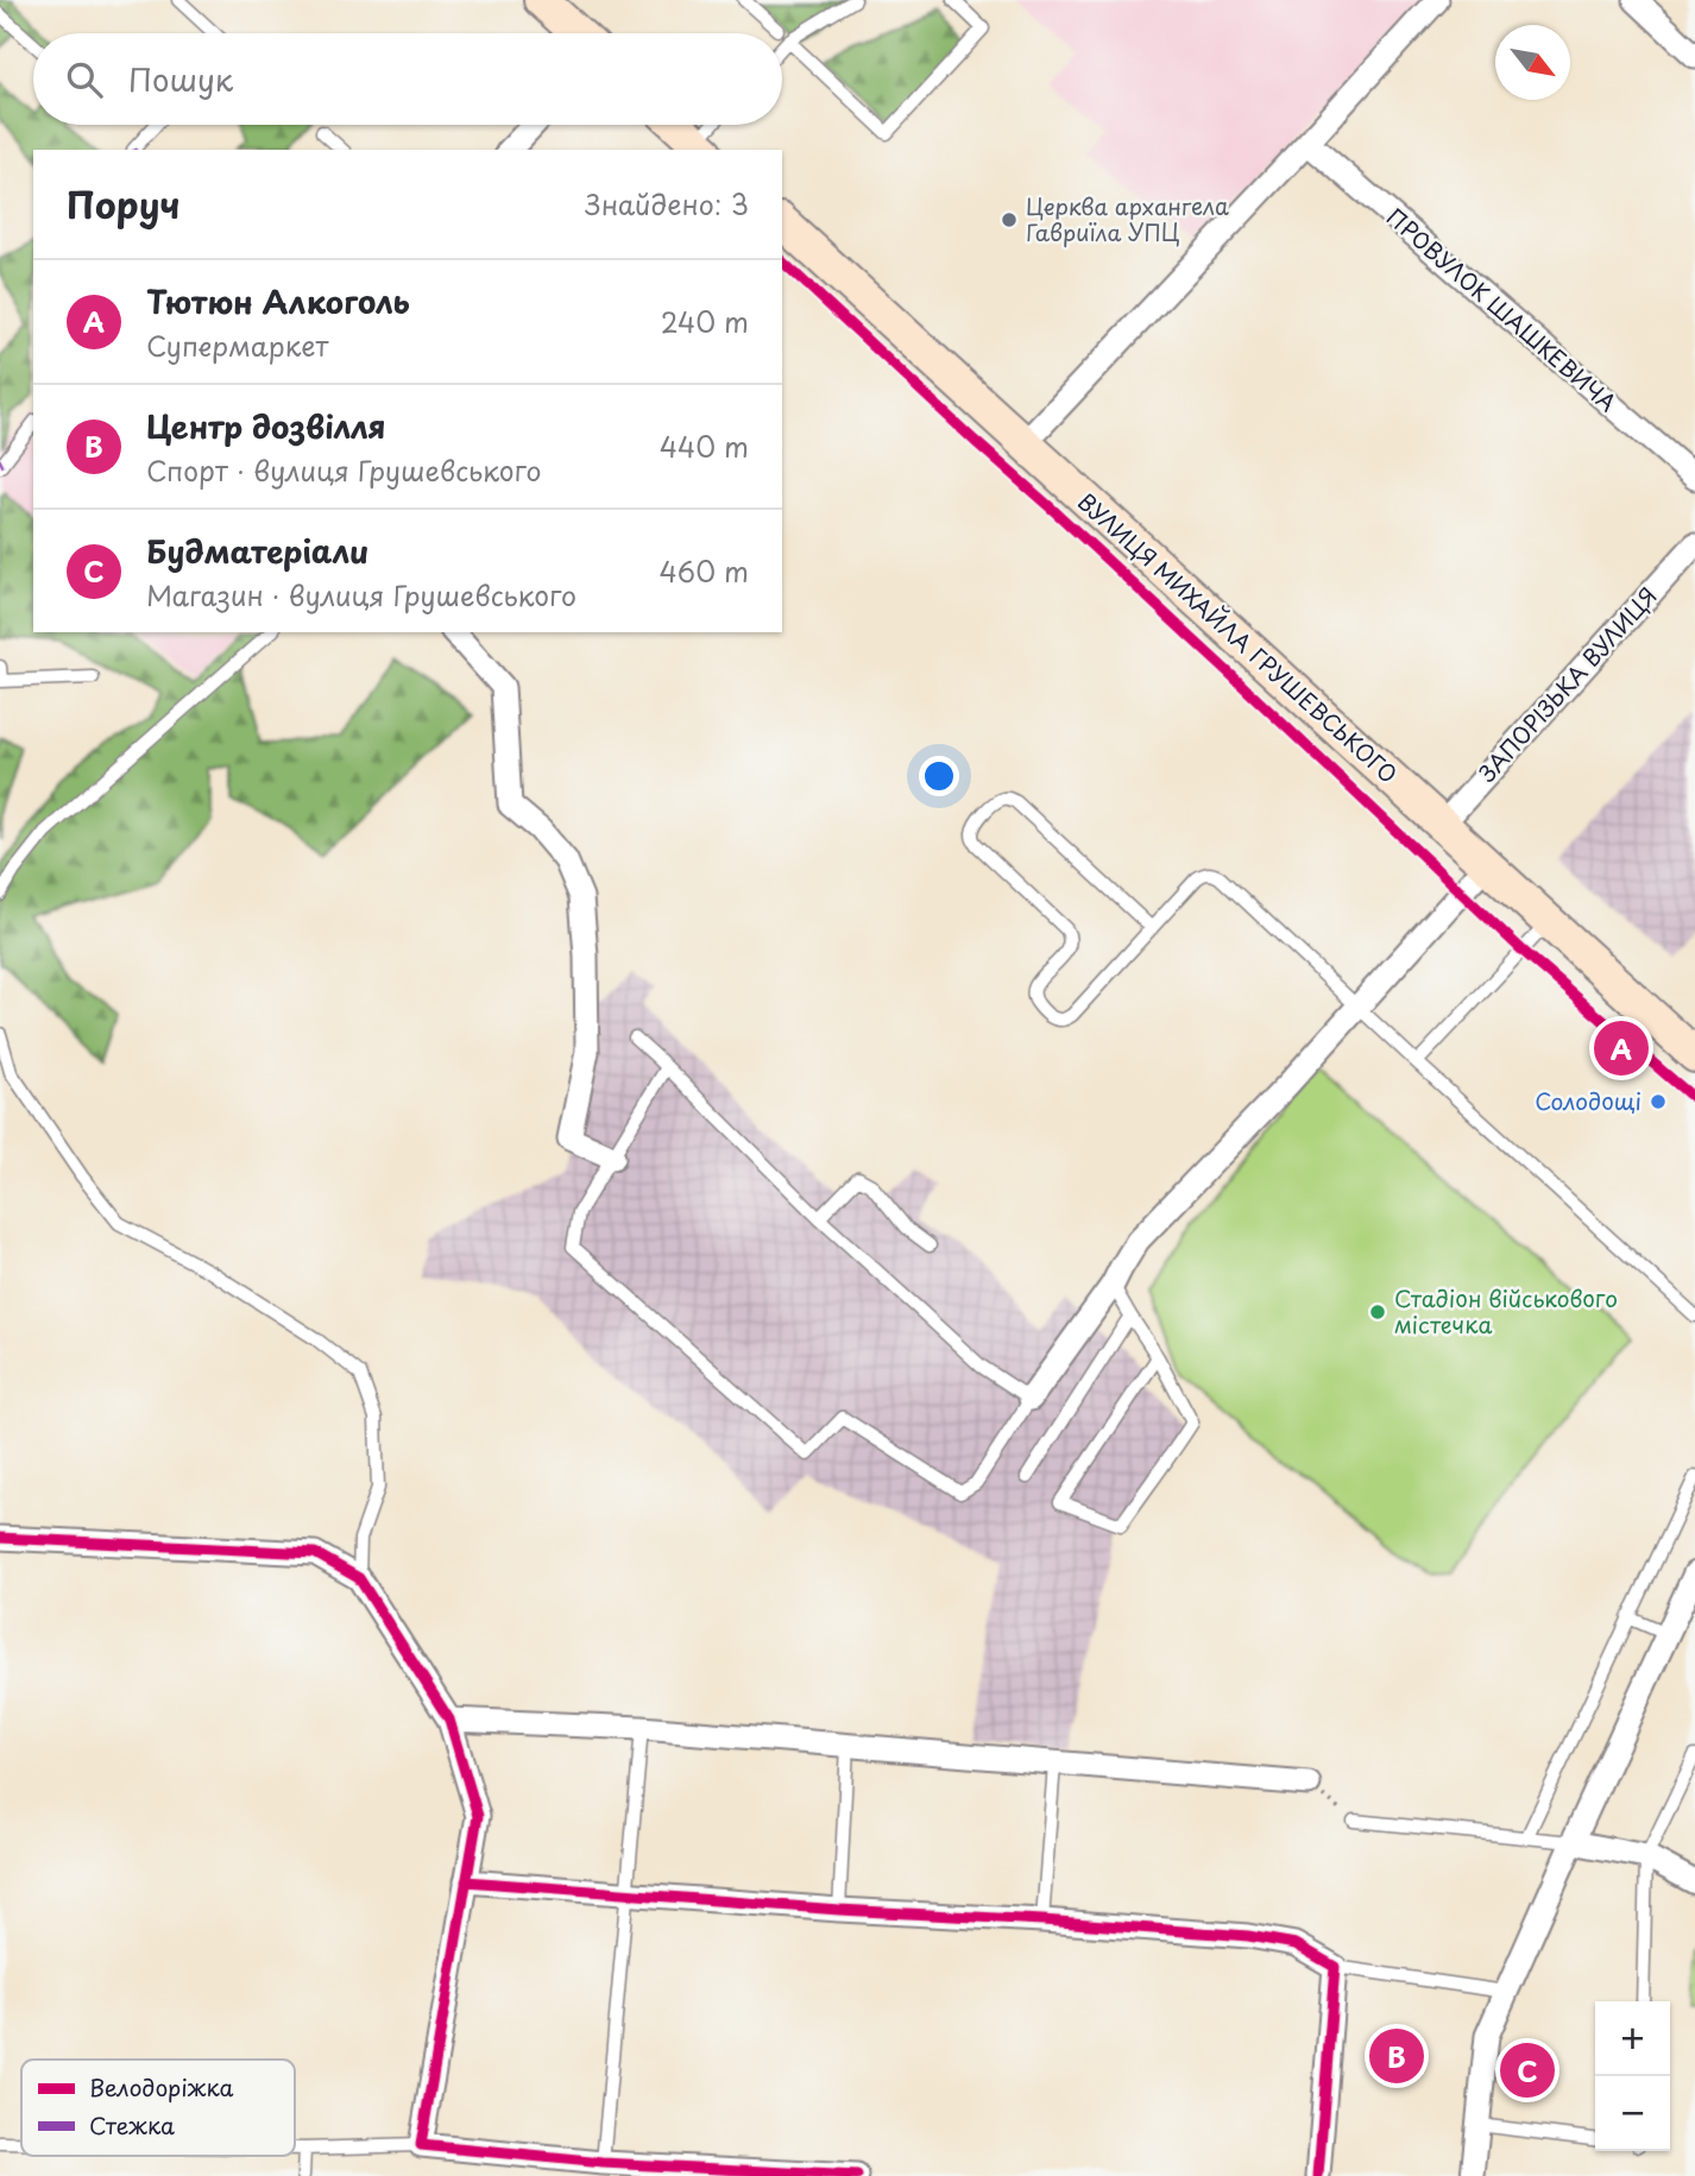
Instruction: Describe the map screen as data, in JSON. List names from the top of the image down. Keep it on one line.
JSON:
{"streets":{"main road":["ВУЛИЦЯ МИХАЙЛА ГРУШЕВСЬКОГО"],"street":["ПРОВУЛОК ШАШКЕВИЧА","ЗАПОРІЗЬКА ВУЛИЦЯ"]},"crossings":[["ВУЛИЦЯ МИХАЙЛА ГРУШЕВСЬКОГО","ЗАПОРІЗЬКА ВУЛИЦЯ"]],"places":["Церква архангела Гавриїла УПЦ","Солодощі","Стадіон військового містечка"],"legend":["Велодоріжка","Стежка"],"north":"bottom right","page":{"search":"Пошук","heading":["Поруч","Знайдено: 3"],"list":[{"mark":"A","name":"Тютюн Алкоголь","note":"Супермаркет","value":"240 m"},{"mark":"B","name":"Центр дозвілля","note":"Спорт · вулиця Грушевського","value":"440 m"},{"mark":"C","name":"Будматеріали","note":"Магазин · вулиця Грушевського","value":"460 m"}],"pins":["A","B","C"],"map_buttons":["+","−"]}}
